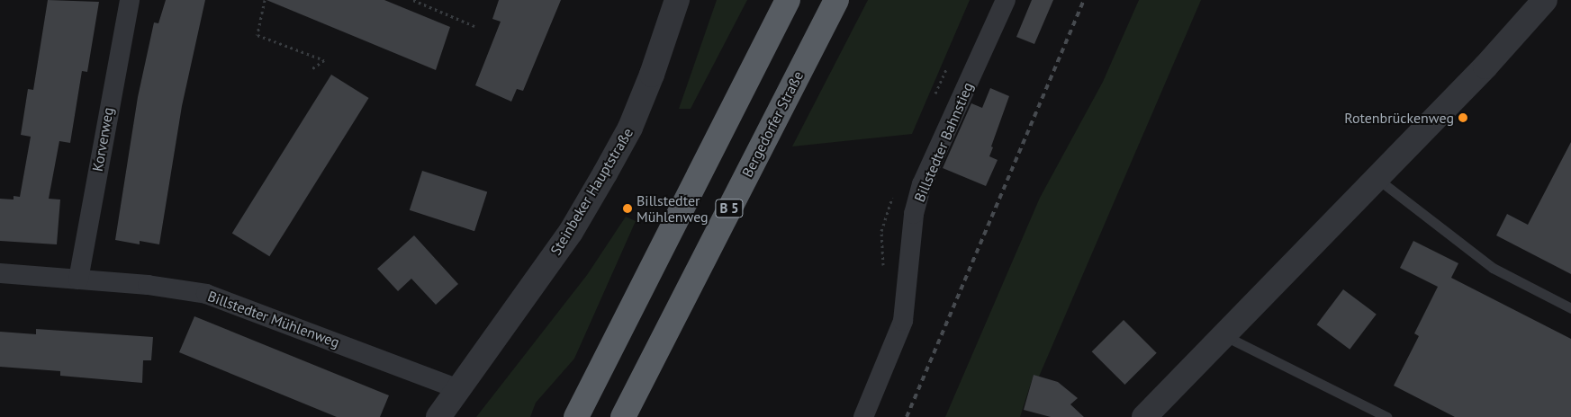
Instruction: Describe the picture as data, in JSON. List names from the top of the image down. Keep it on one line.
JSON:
{"streets":{"highway":["Bergedorfer Straße","B 5"],"street":["Korverweg","Billstedter Bahnstieg","Steinbeker Hauptstraße","Billstedter Mühlenweg"]},"crossings":[["Korverweg","Billstedter Mühlenweg"],["Steinbeker Hauptstraße","Billstedter Mühlenweg"]],"places":["Rotenbrückenweg","Billstedter Mühlenweg"]}
